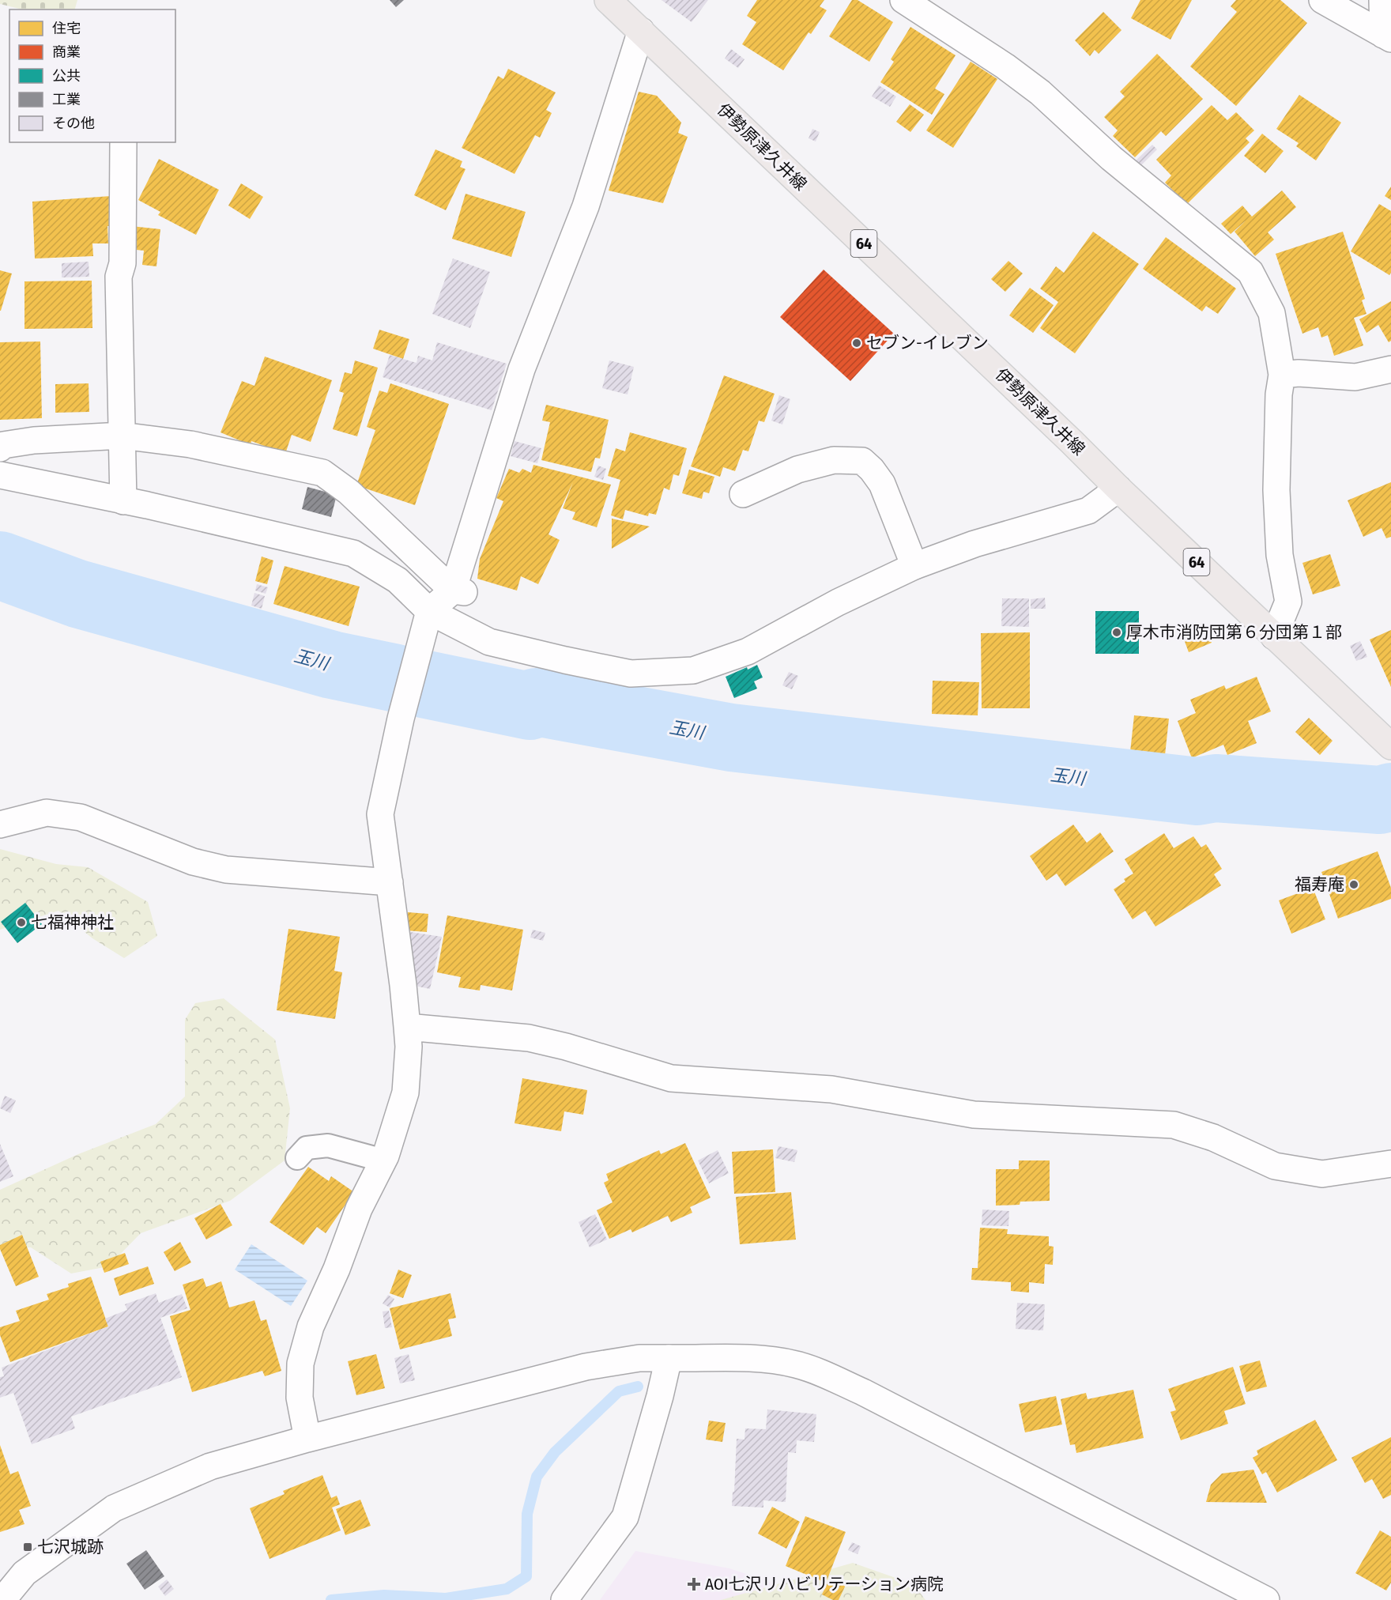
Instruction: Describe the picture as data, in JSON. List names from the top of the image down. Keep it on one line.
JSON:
{"streets":{"main road":["伊勢原津久井線","64"]},"water":["玉川"],"places":{"other":["セブン-イレブン","厚木市消防団第６分団第１部","福寿庵","七福神神社"],"transit":["七沢城跡"],"health":["AOI七沢リハビリテーション病院"]},"legend":["住宅","商業","公共","工業","その他"]}
